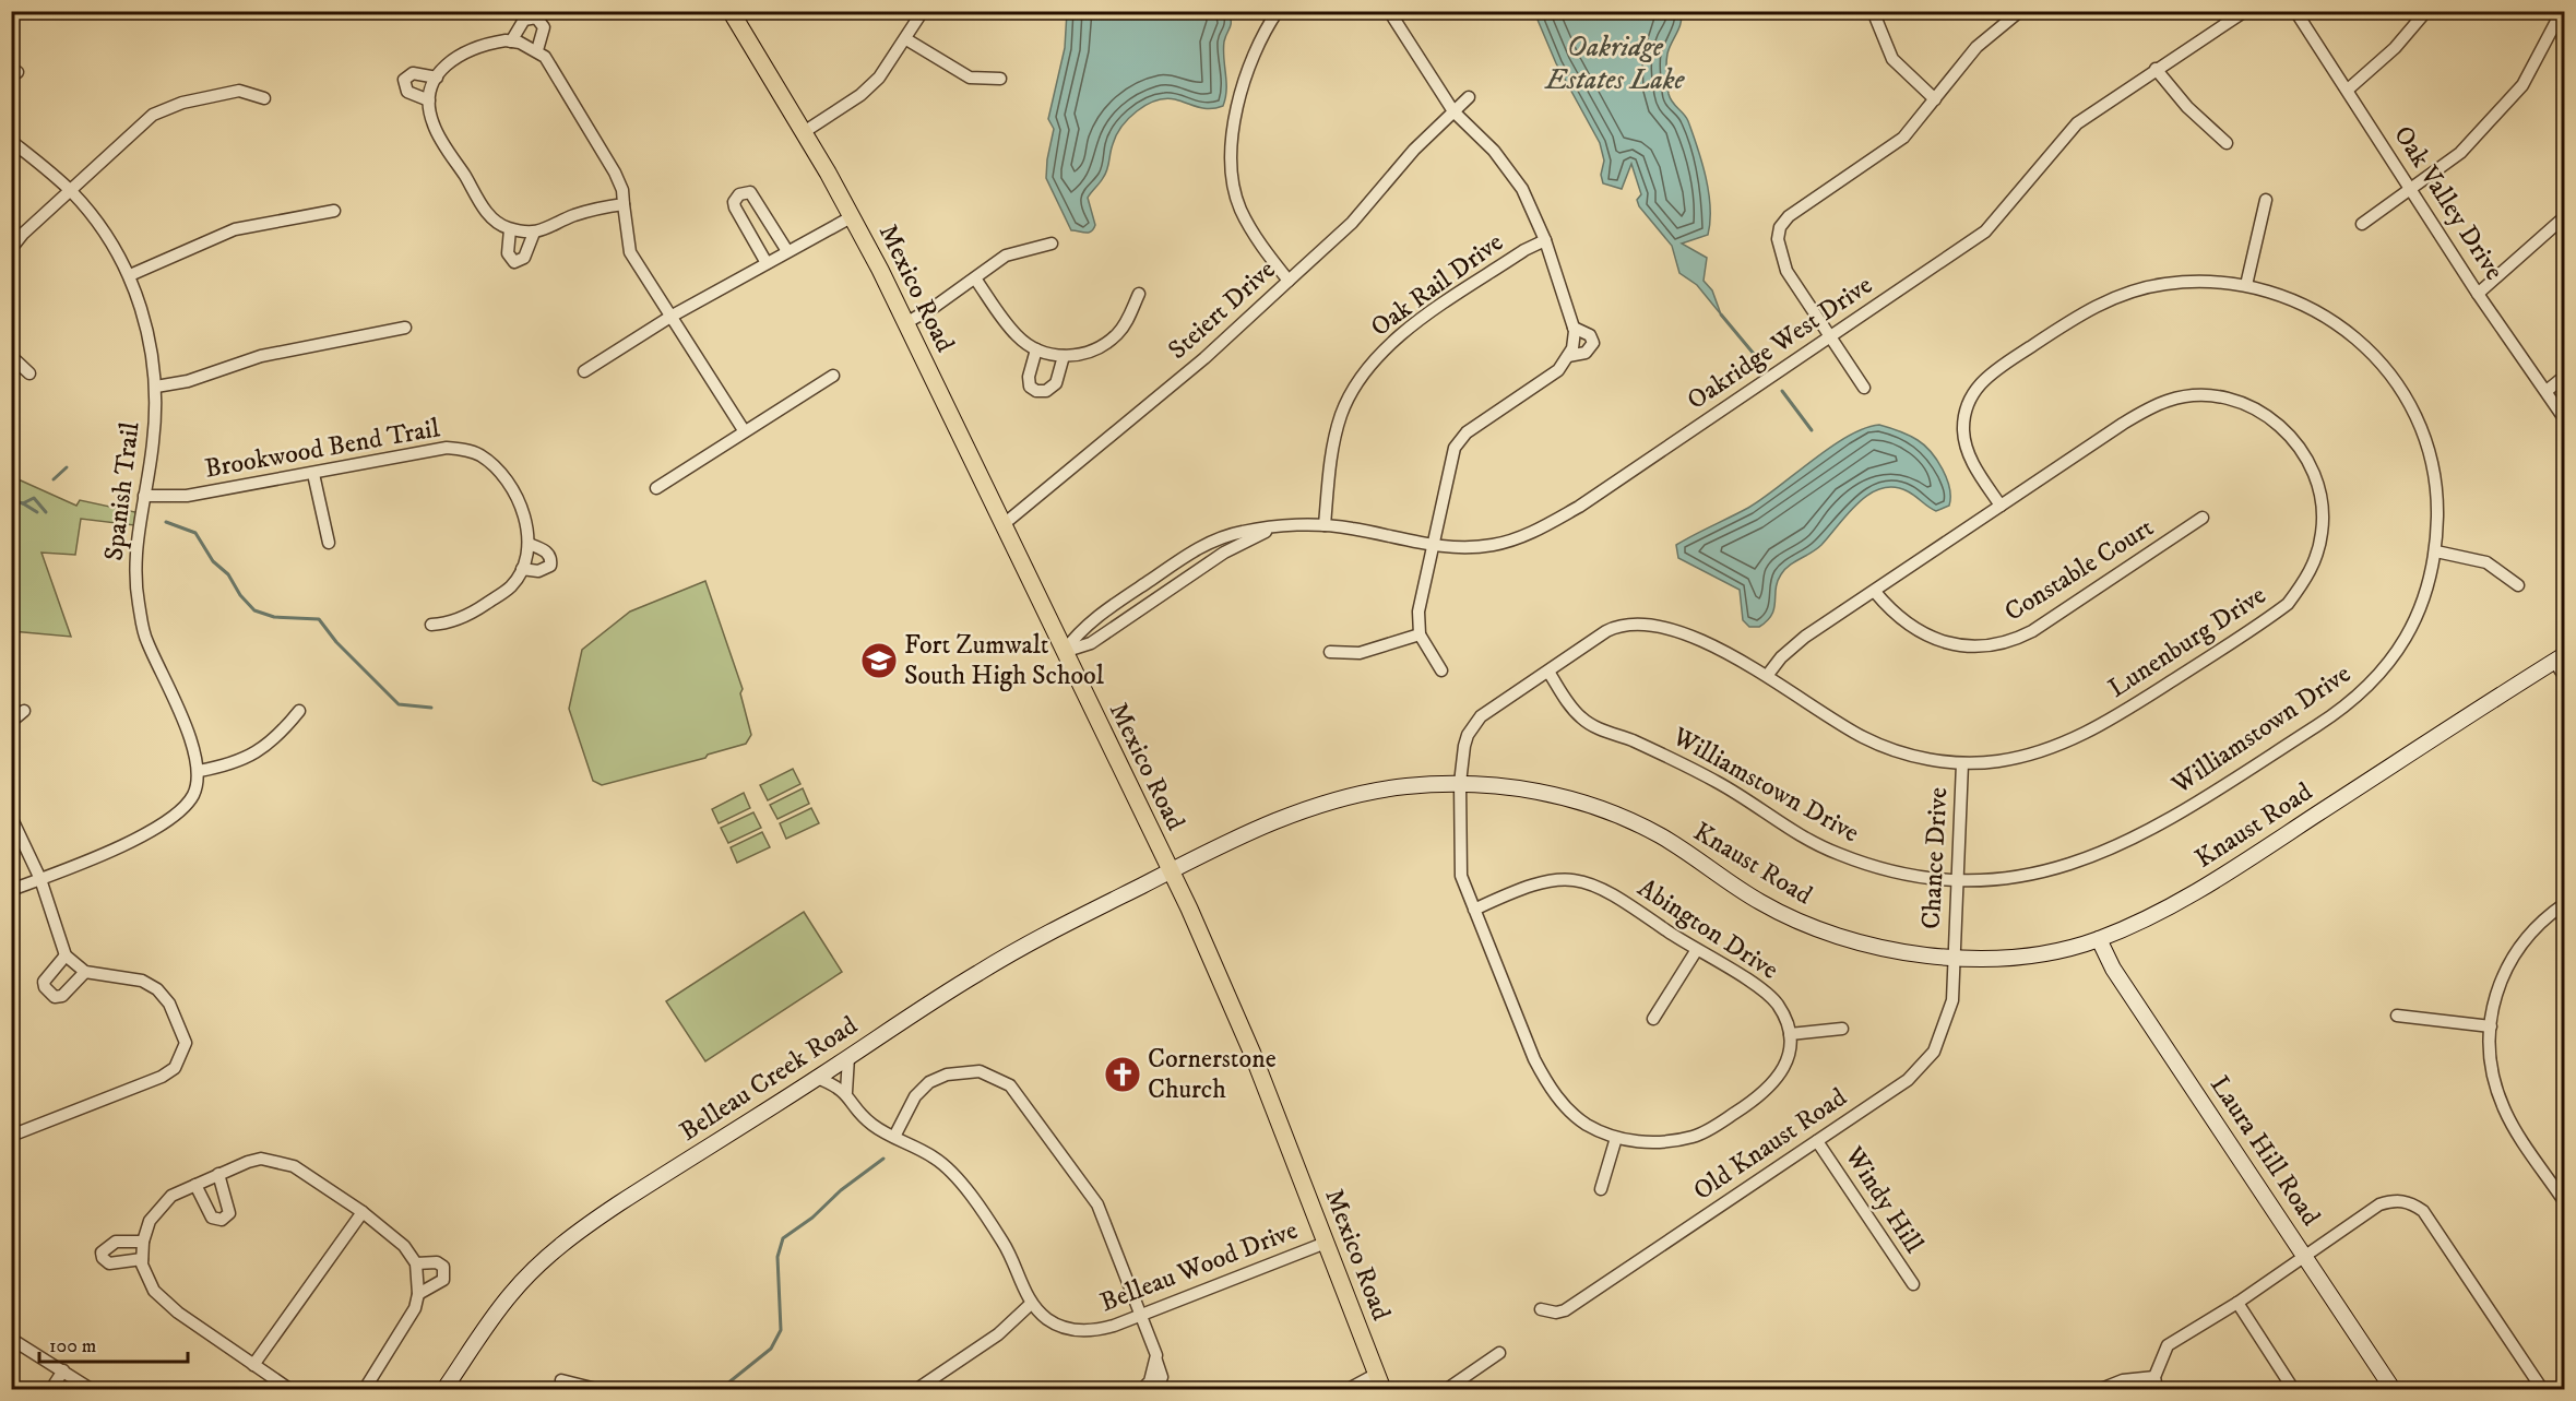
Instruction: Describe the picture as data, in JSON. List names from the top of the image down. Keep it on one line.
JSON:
{"streets":{"main road":["Mexico Road","Knaust Road","Belleau Creek Road","Laura Hill Road"],"street":["Oak Valley Drive","Oak Rail Drive","Steiert Drive","Oakridge West Drive","Brookwood Bend Trail","Spanish Trail","Constable Court","Lunenburg Drive","Williamstown Drive","Chance Drive","Abington Drive","Old Knaust Road","Windy Hill","Belleau Wood Drive"]},"crossings":[["Oak Rail Drive","Oakridge West Drive"],["Mexico Road","Steiert Drive"],["Mexico Road","Oakridge West Drive"],["Mexico Road","Knaust Road"],["Mexico Road","Belleau Creek Road"],["Mexico Road","Belleau Wood Drive"],["Brookwood Bend Trail","Spanish Trail"],["Constable Court","Lunenburg Drive"],["Lunenburg Drive","Williamstown Drive"],["Lunenburg Drive","Knaust Road"],["Lunenburg Drive","Chance Drive"],["Williamstown Drive","Chance Drive"],["Knaust Road","Chance Drive"],["Knaust Road","Belleau Creek Road"],["Knaust Road","Old Knaust Road"],["Knaust Road","Laura Hill Road"],["Chance Drive","Old Knaust Road"],["Belleau Creek Road","Belleau Wood Drive"],["Old Knaust Road","Windy Hill"]],"water":["Oakridge Estates Lake"],"places":{"school or university":["Fort Zumwalt South High School"],"church":["Cornerstone Church"]},"scale_bar":"100 m"}
